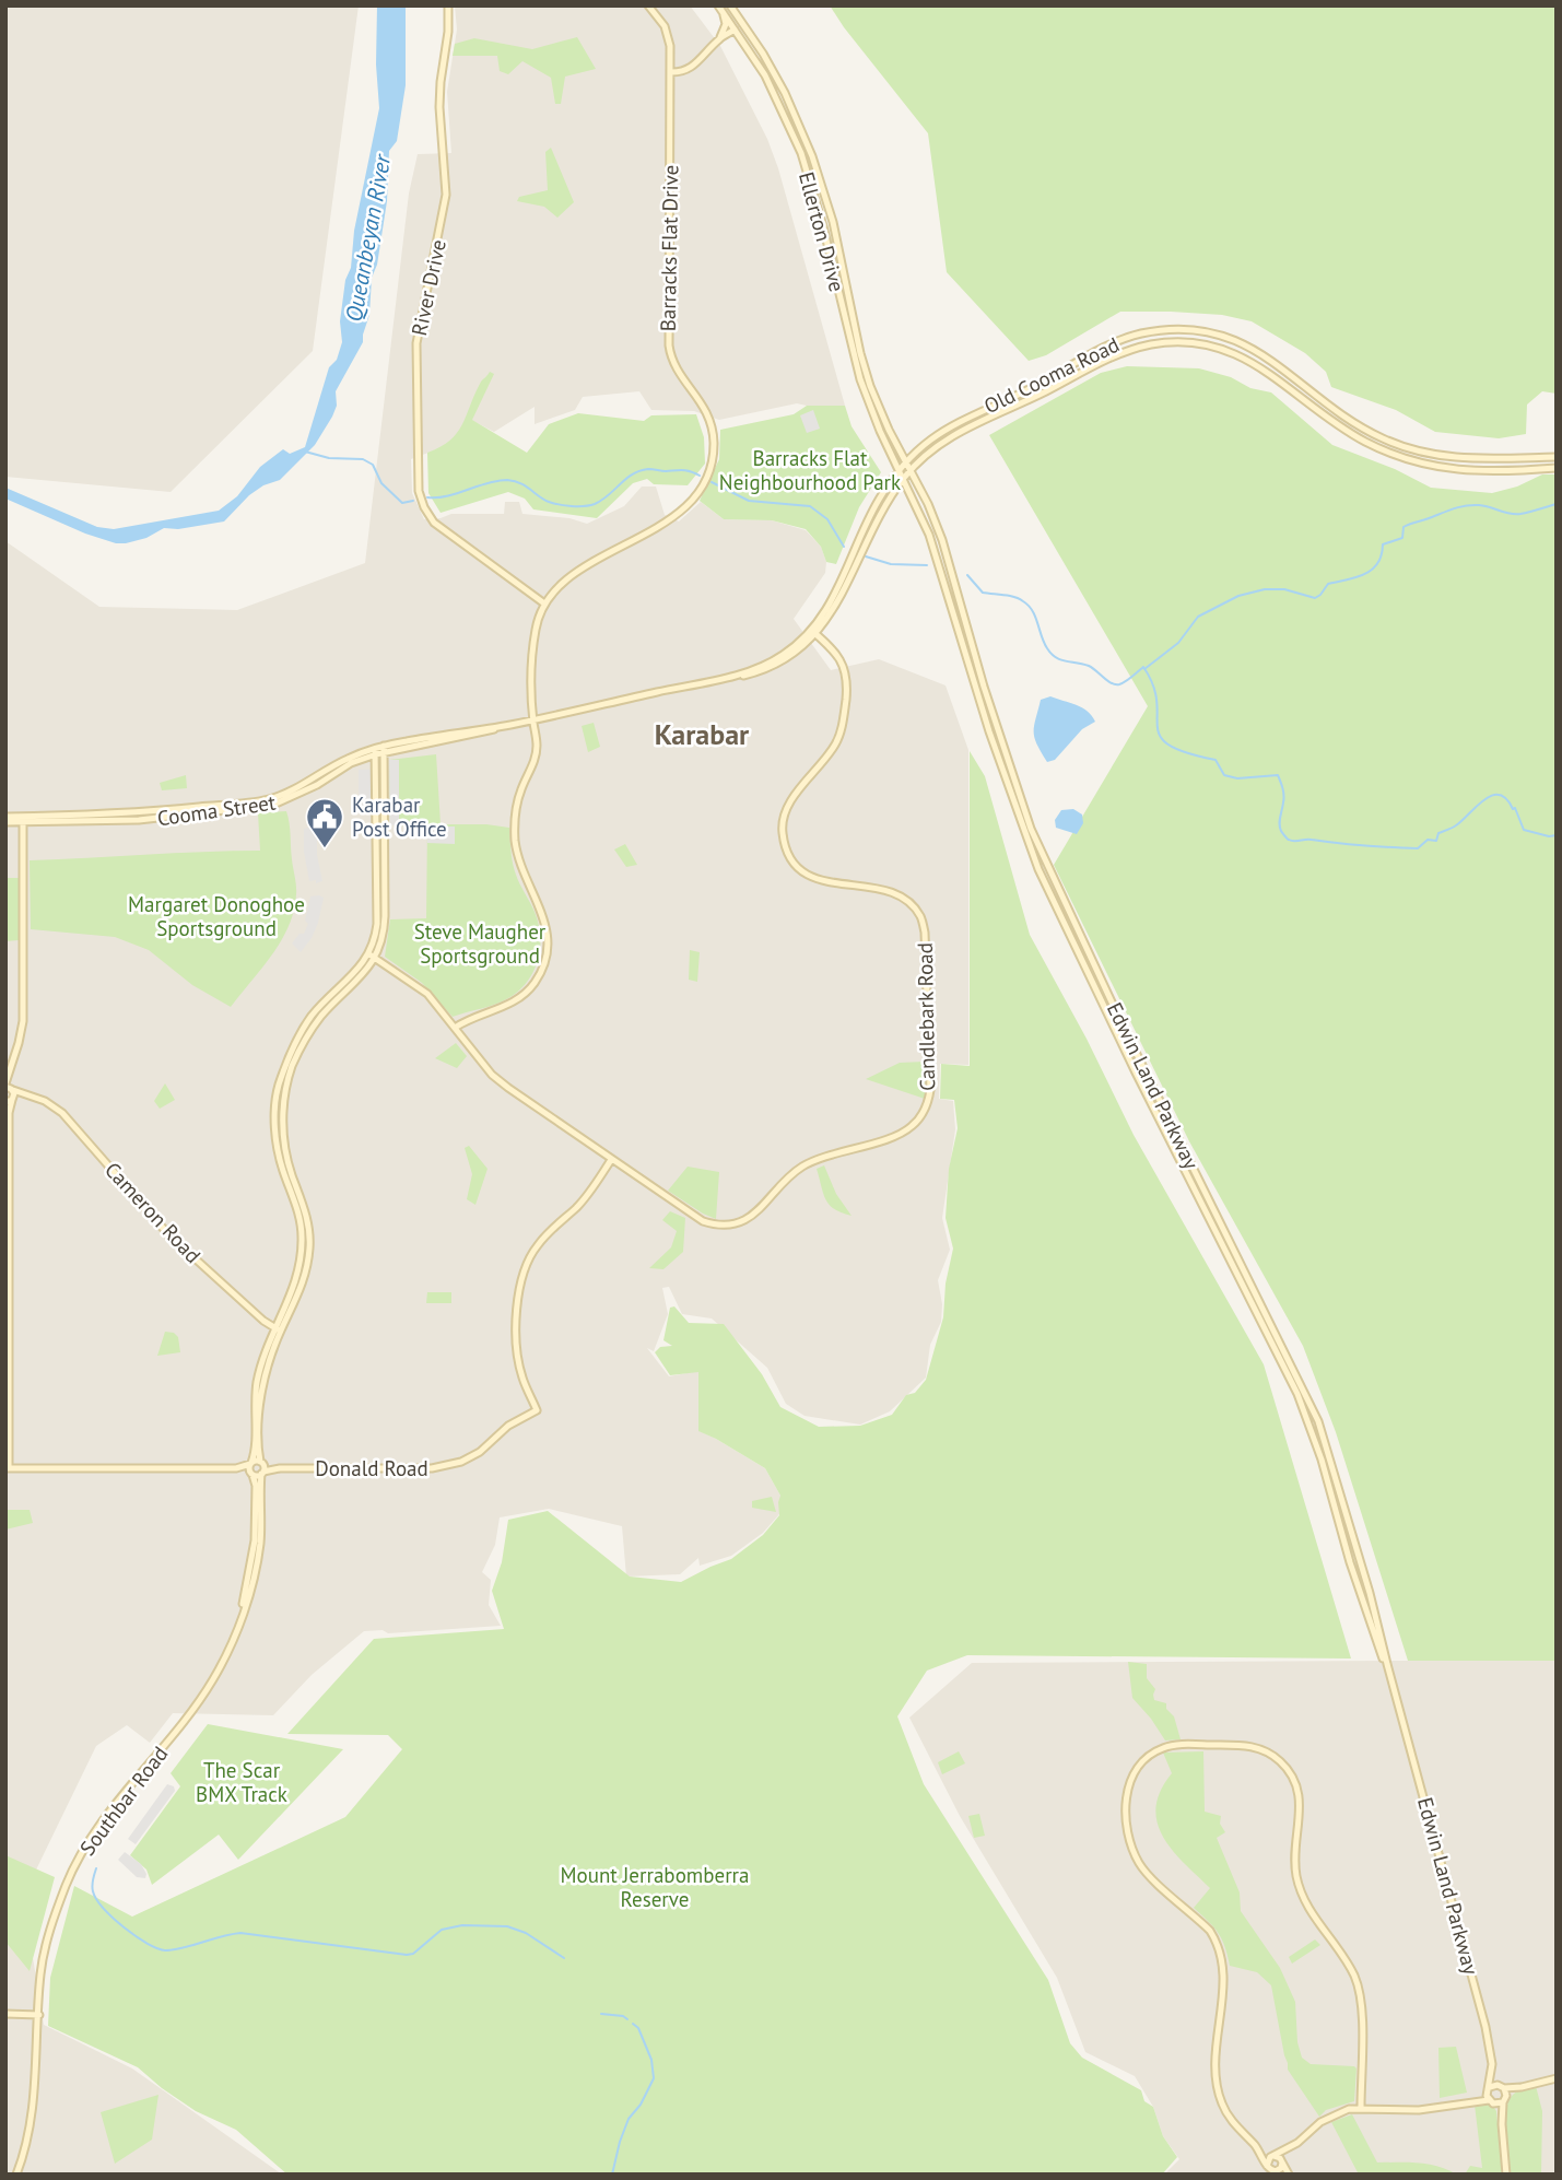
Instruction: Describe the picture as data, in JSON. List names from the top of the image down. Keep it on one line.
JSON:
{"streets":{"main road":["Ellerton Drive","Barracks Flat Drive","River Drive","Old Cooma Road","Cooma Street","Candlebark Road","Edwin Land Parkway","Cameron Road","Donald Road","Southbar Road"]},"crossings":[["Ellerton Drive","Old Cooma Road"],["Ellerton Drive","Edwin Land Parkway"],["Barracks Flat Drive","River Drive"],["Barracks Flat Drive","Cooma Street"],["Barracks Flat Drive","Candlebark Road"],["Old Cooma Road","Cooma Street"],["Old Cooma Road","Candlebark Road"],["Old Cooma Road","Edwin Land Parkway"],["Cooma Street","Candlebark Road"],["Cooma Street","Southbar Road"],["Candlebark Road","Donald Road"],["Candlebark Road","Southbar Road"],["Cameron Road","Southbar Road"],["Donald Road","Southbar Road"]],"districts":["Karabar"],"water":["Queanbeyan River"],"parks":["Barracks Flat Neighbourhood Park","Margaret Donoghoe Sportsground","Steve Maugher Sportsground","The Scar BMX Track","Mount Jerrabomberra Reserve"],"places":{"public building":["Karabar Post Office"]}}
